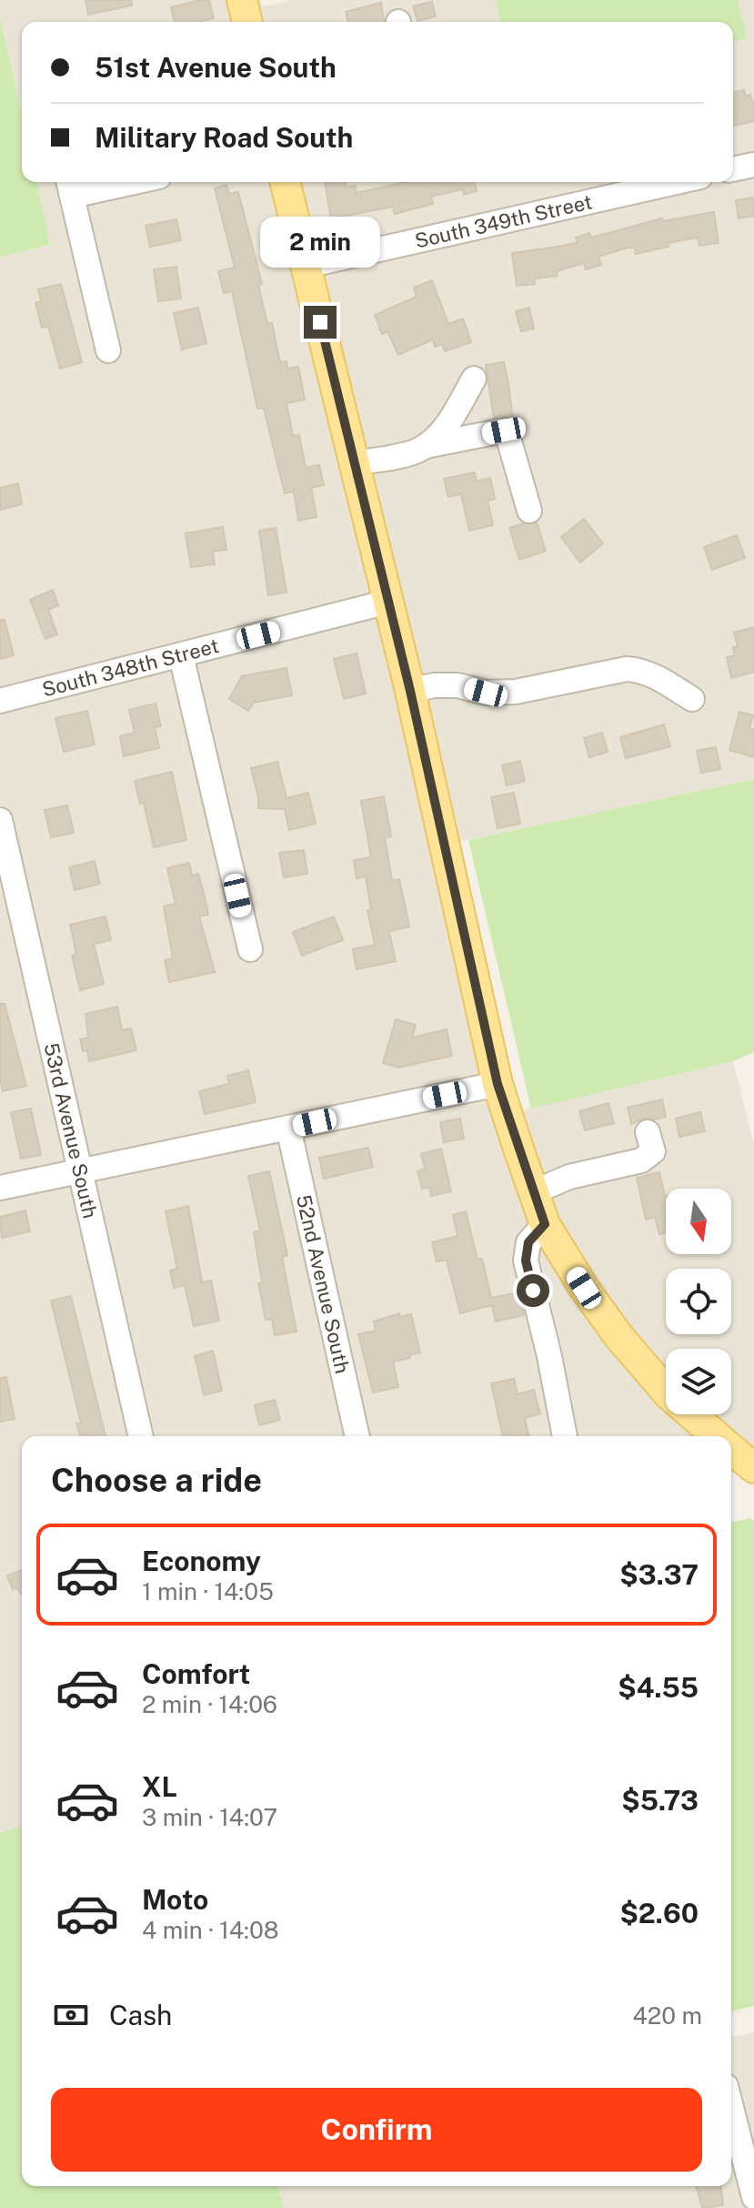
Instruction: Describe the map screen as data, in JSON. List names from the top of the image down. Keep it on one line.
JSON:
{"streets":{"street":["South 349th Street","South 348th Street","53rd Avenue South","52nd Avenue South"]},"north":"bottom","page":{"banner":["51st Avenue South","Military Road South"],"bubble":"2 min","heading":"Choose a ride","list":[{"name":"Economy","note":"1 min · 14:05","value":"$3.37"},{"name":"Comfort","note":"2 min · 14:06","value":"$4.55"},{"name":"XL","note":"3 min · 14:07","value":"$5.73"},{"name":"Moto","note":"4 min · 14:08","value":"$2.60"}],"pay":["Cash","420 m"],"buttons":"Confirm"}}
